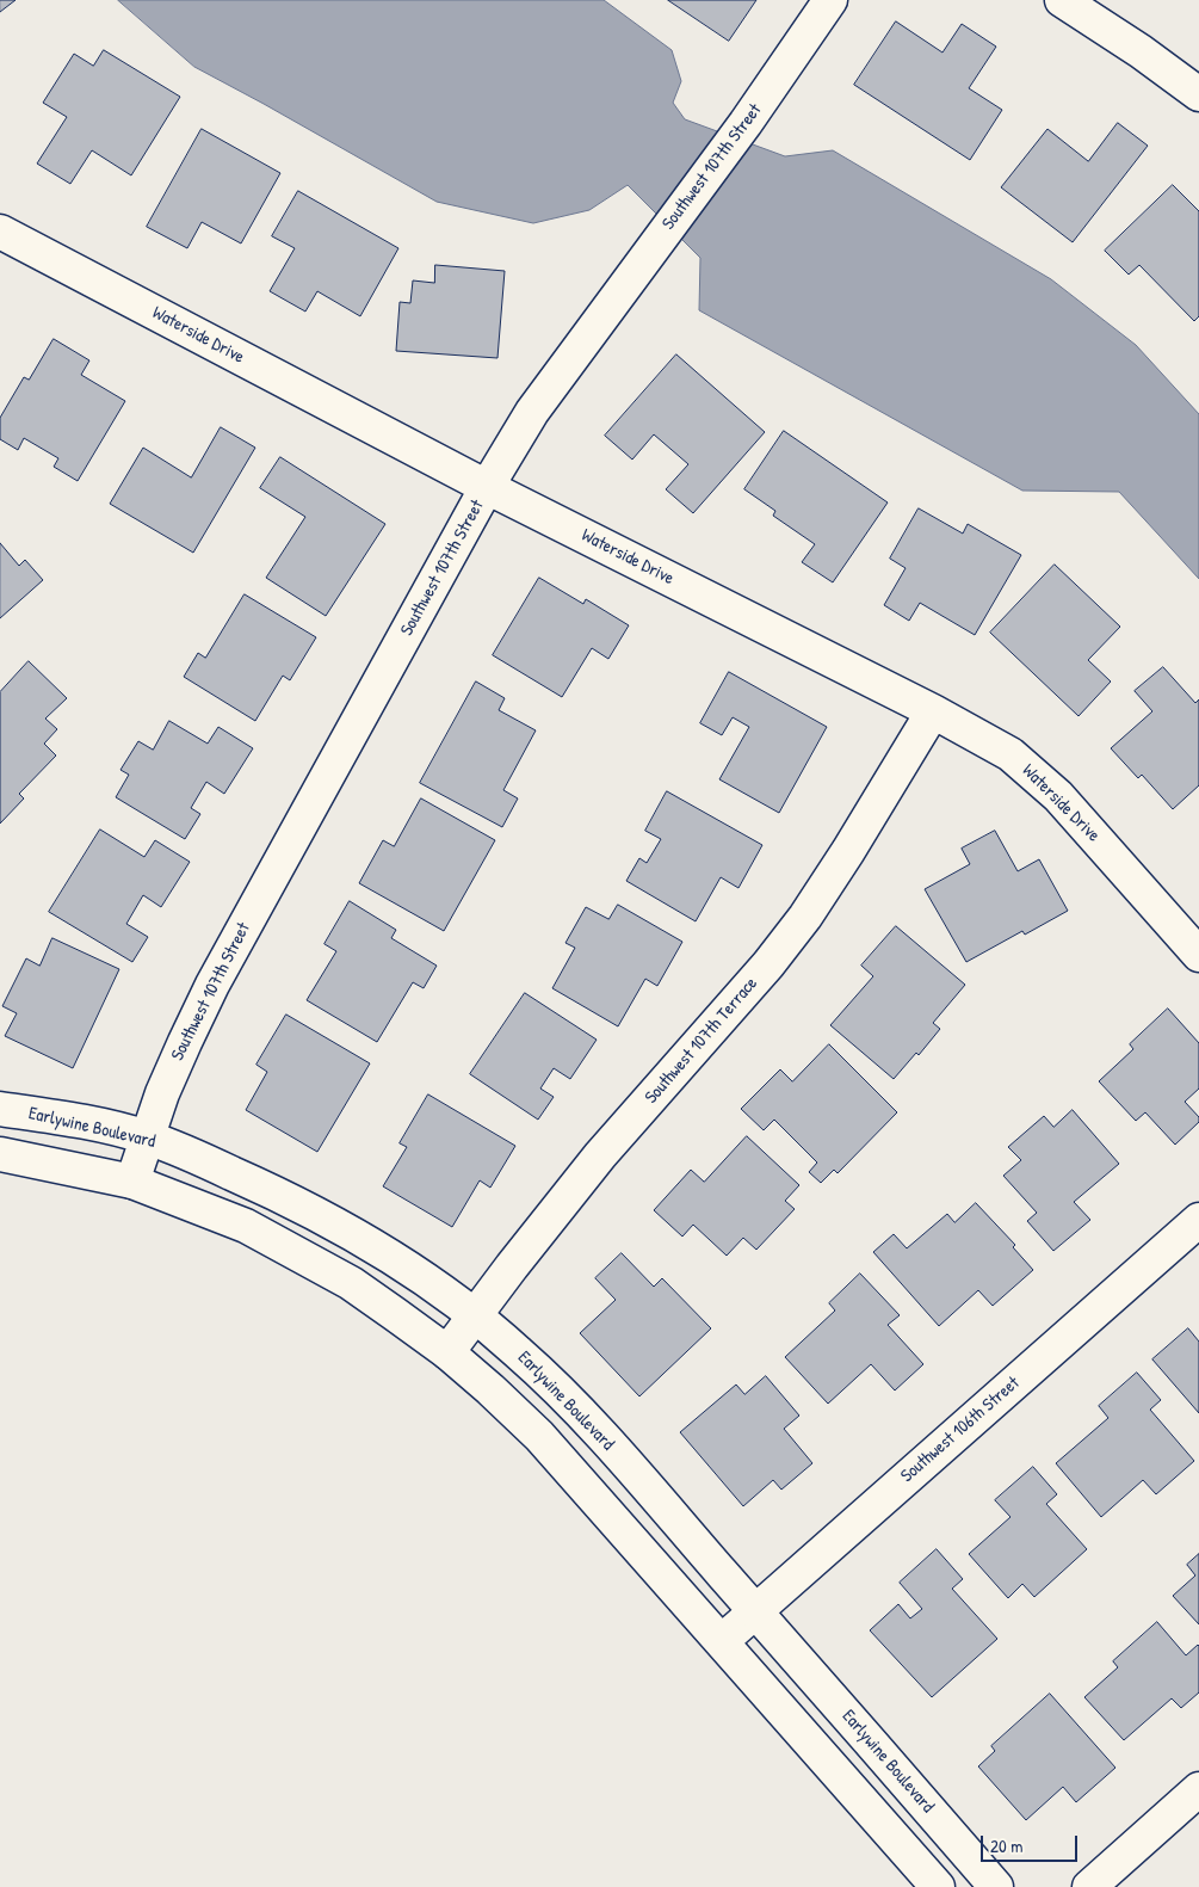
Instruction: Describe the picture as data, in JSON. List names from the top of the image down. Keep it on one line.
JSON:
{"streets":{"street":["Southwest 107th Street","Waterside Drive","Southwest 107th Terrace","Earlywine Boulevard","Southwest 106th Street"]},"crossings":[["Southwest 107th Street","Waterside Drive"],["Southwest 107th Street","Earlywine Boulevard"],["Waterside Drive","Southwest 107th Terrace"],["Southwest 107th Terrace","Earlywine Boulevard"],["Earlywine Boulevard","Southwest 106th Street"]],"scale_bar":"20 m"}
